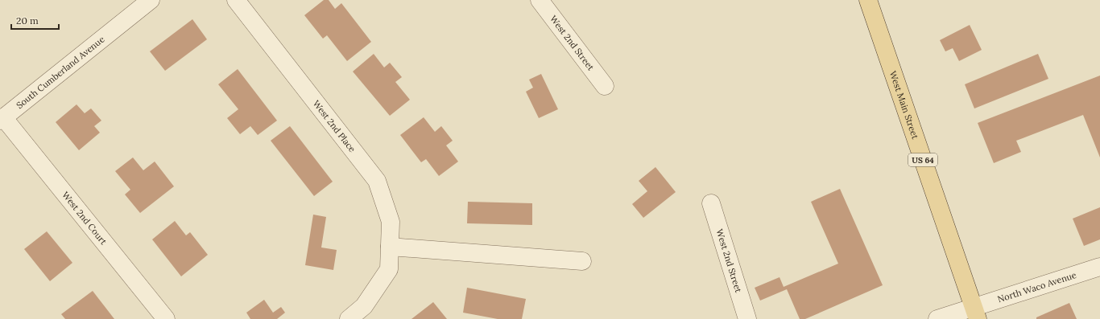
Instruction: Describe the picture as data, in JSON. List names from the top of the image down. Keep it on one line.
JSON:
{"streets":{"main road":["West Main Street","US 64"],"street":["West 2nd Street","South Cumberland Avenue","West 2nd Place","West 2nd Court","North Waco Avenue"]},"crossings":[["South Cumberland Avenue","West 2nd Court"],["West Main Street","North Waco Avenue"]],"scale_bar":"20 m"}
